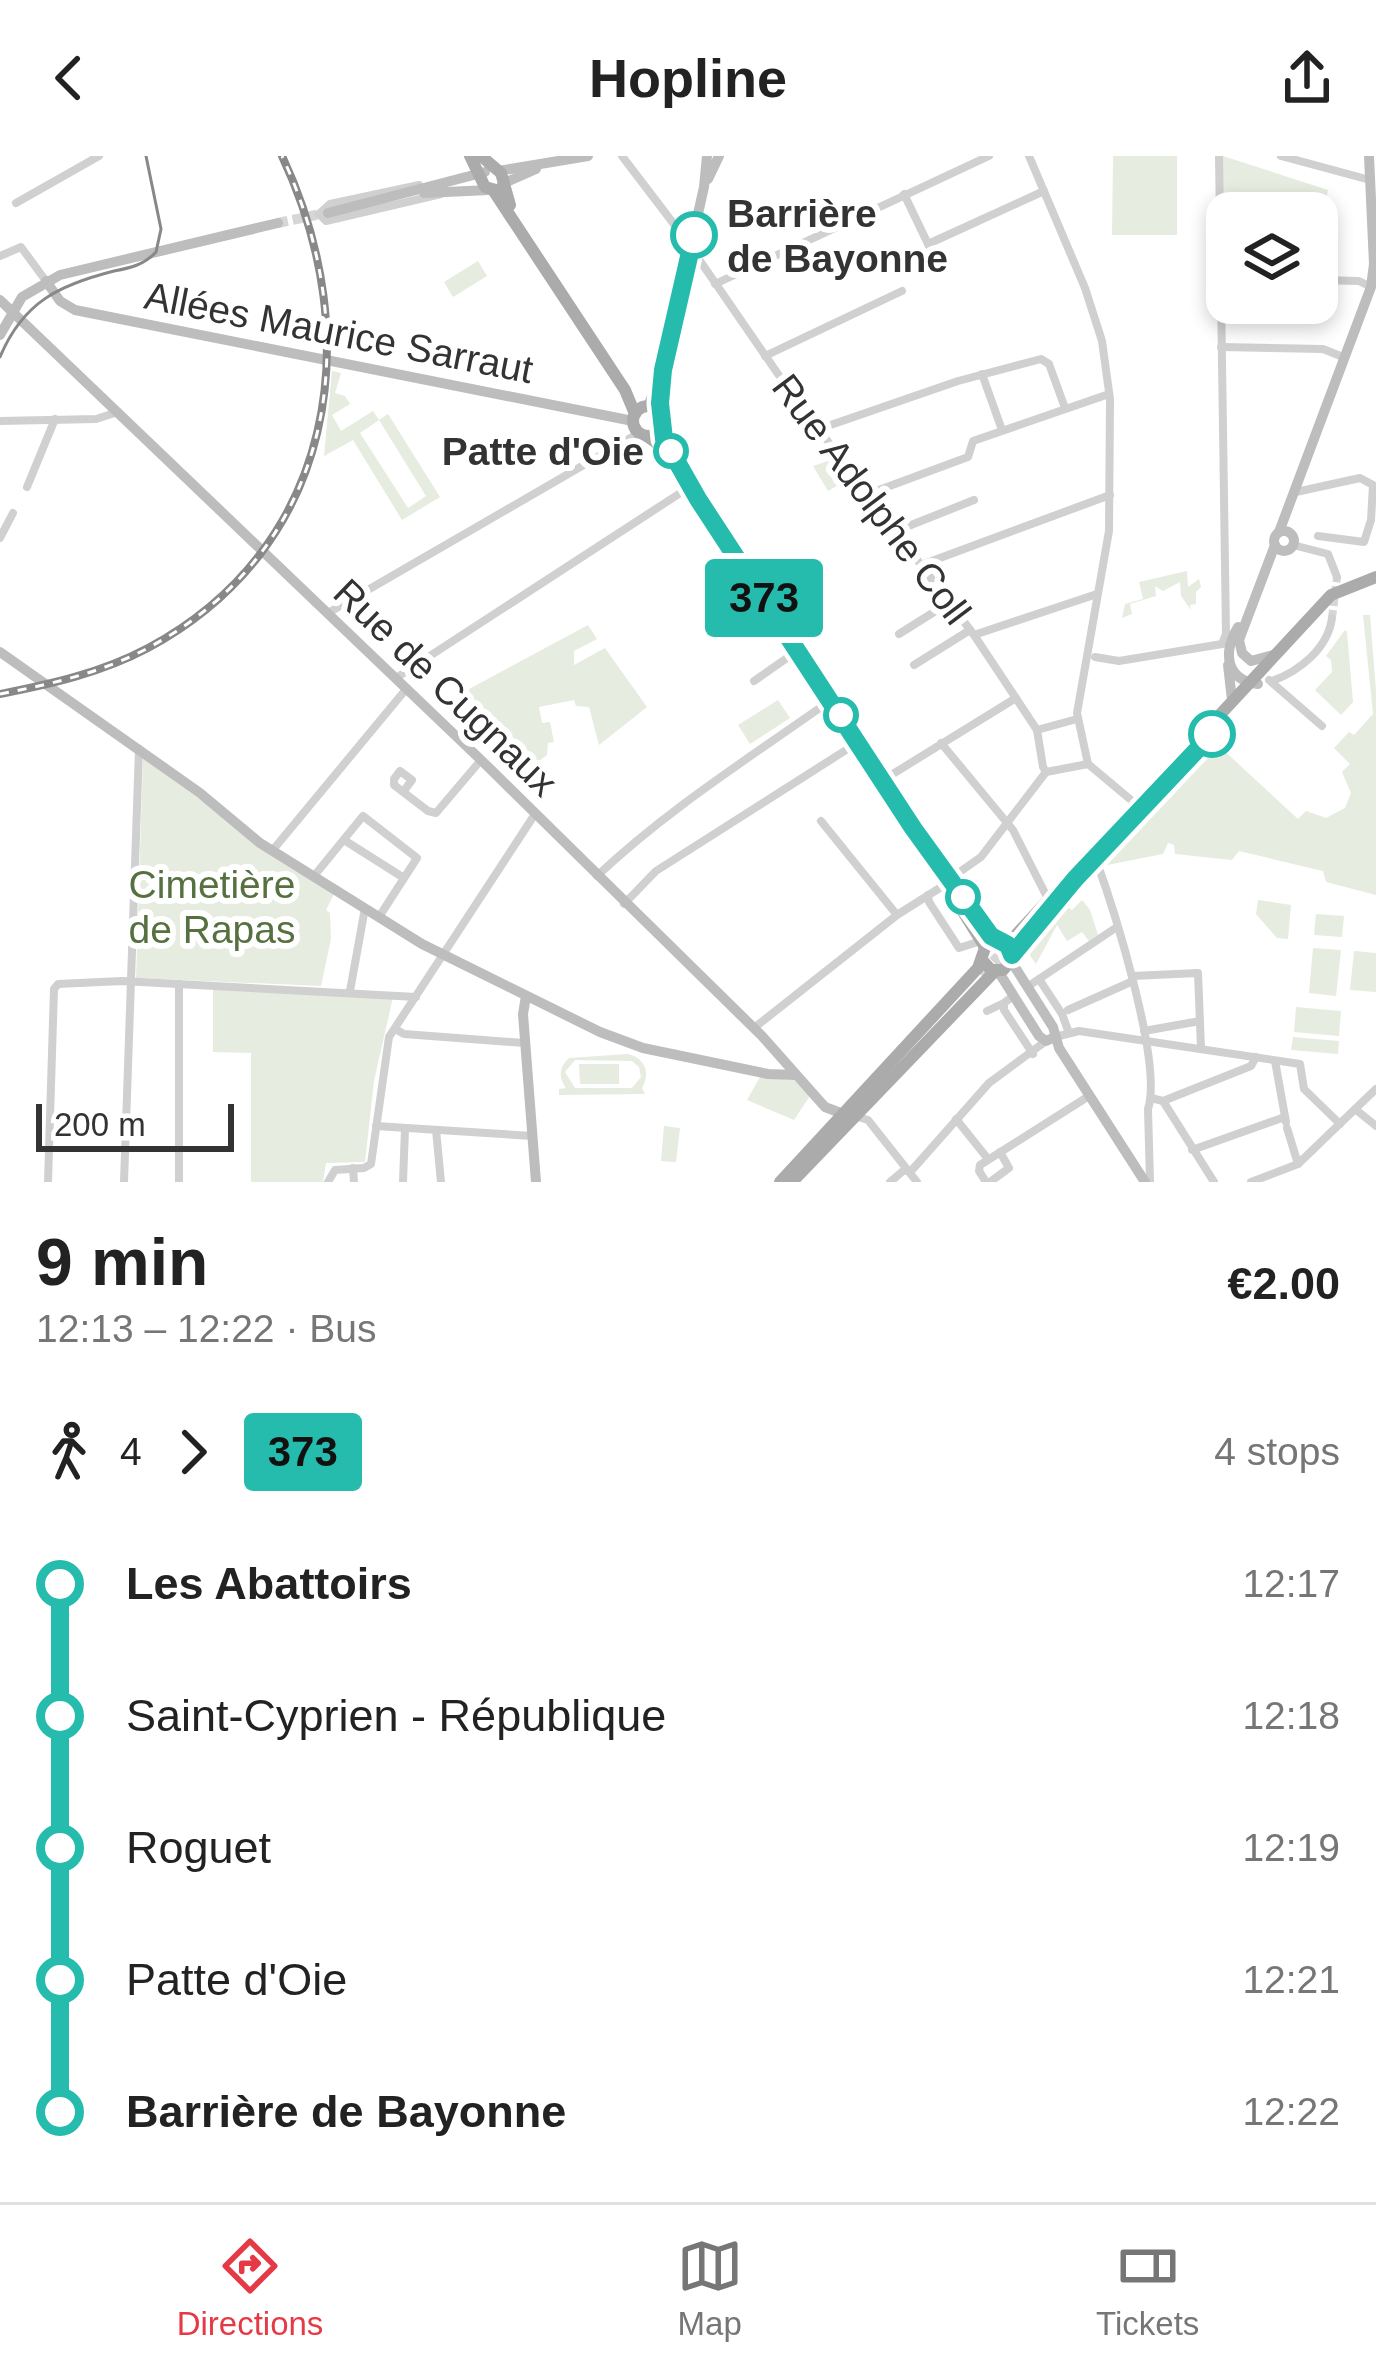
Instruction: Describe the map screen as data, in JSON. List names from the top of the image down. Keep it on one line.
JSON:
{"streets":{"street":["Allées Maurice Sarraut","Rue Adolphe Coll","Rue de Cugnaux"]},"parks":["Cimetière de Rapas"],"places":["Barrière de Bayonne","Patte d'Oie"],"lines":["bus line 373"],"scale_bar":"200 m","page":{"header":"Hopline","on_map":"373","scale":"200 m","heading":["9 min","12:13 – 12:22 · Bus","€2.00"],"legs":["4","373","4 stops"],"list":[{"name":"Les Abattoirs","value":"12:17"},{"name":"Saint-Cyprien - République","value":"12:18"},{"name":"Roguet","value":"12:19"},{"name":"Patte d'Oie","value":"12:21"},{"name":"Barrière de Bayonne","value":"12:22"}],"tabs":["Directions","Map","Tickets"]}}
